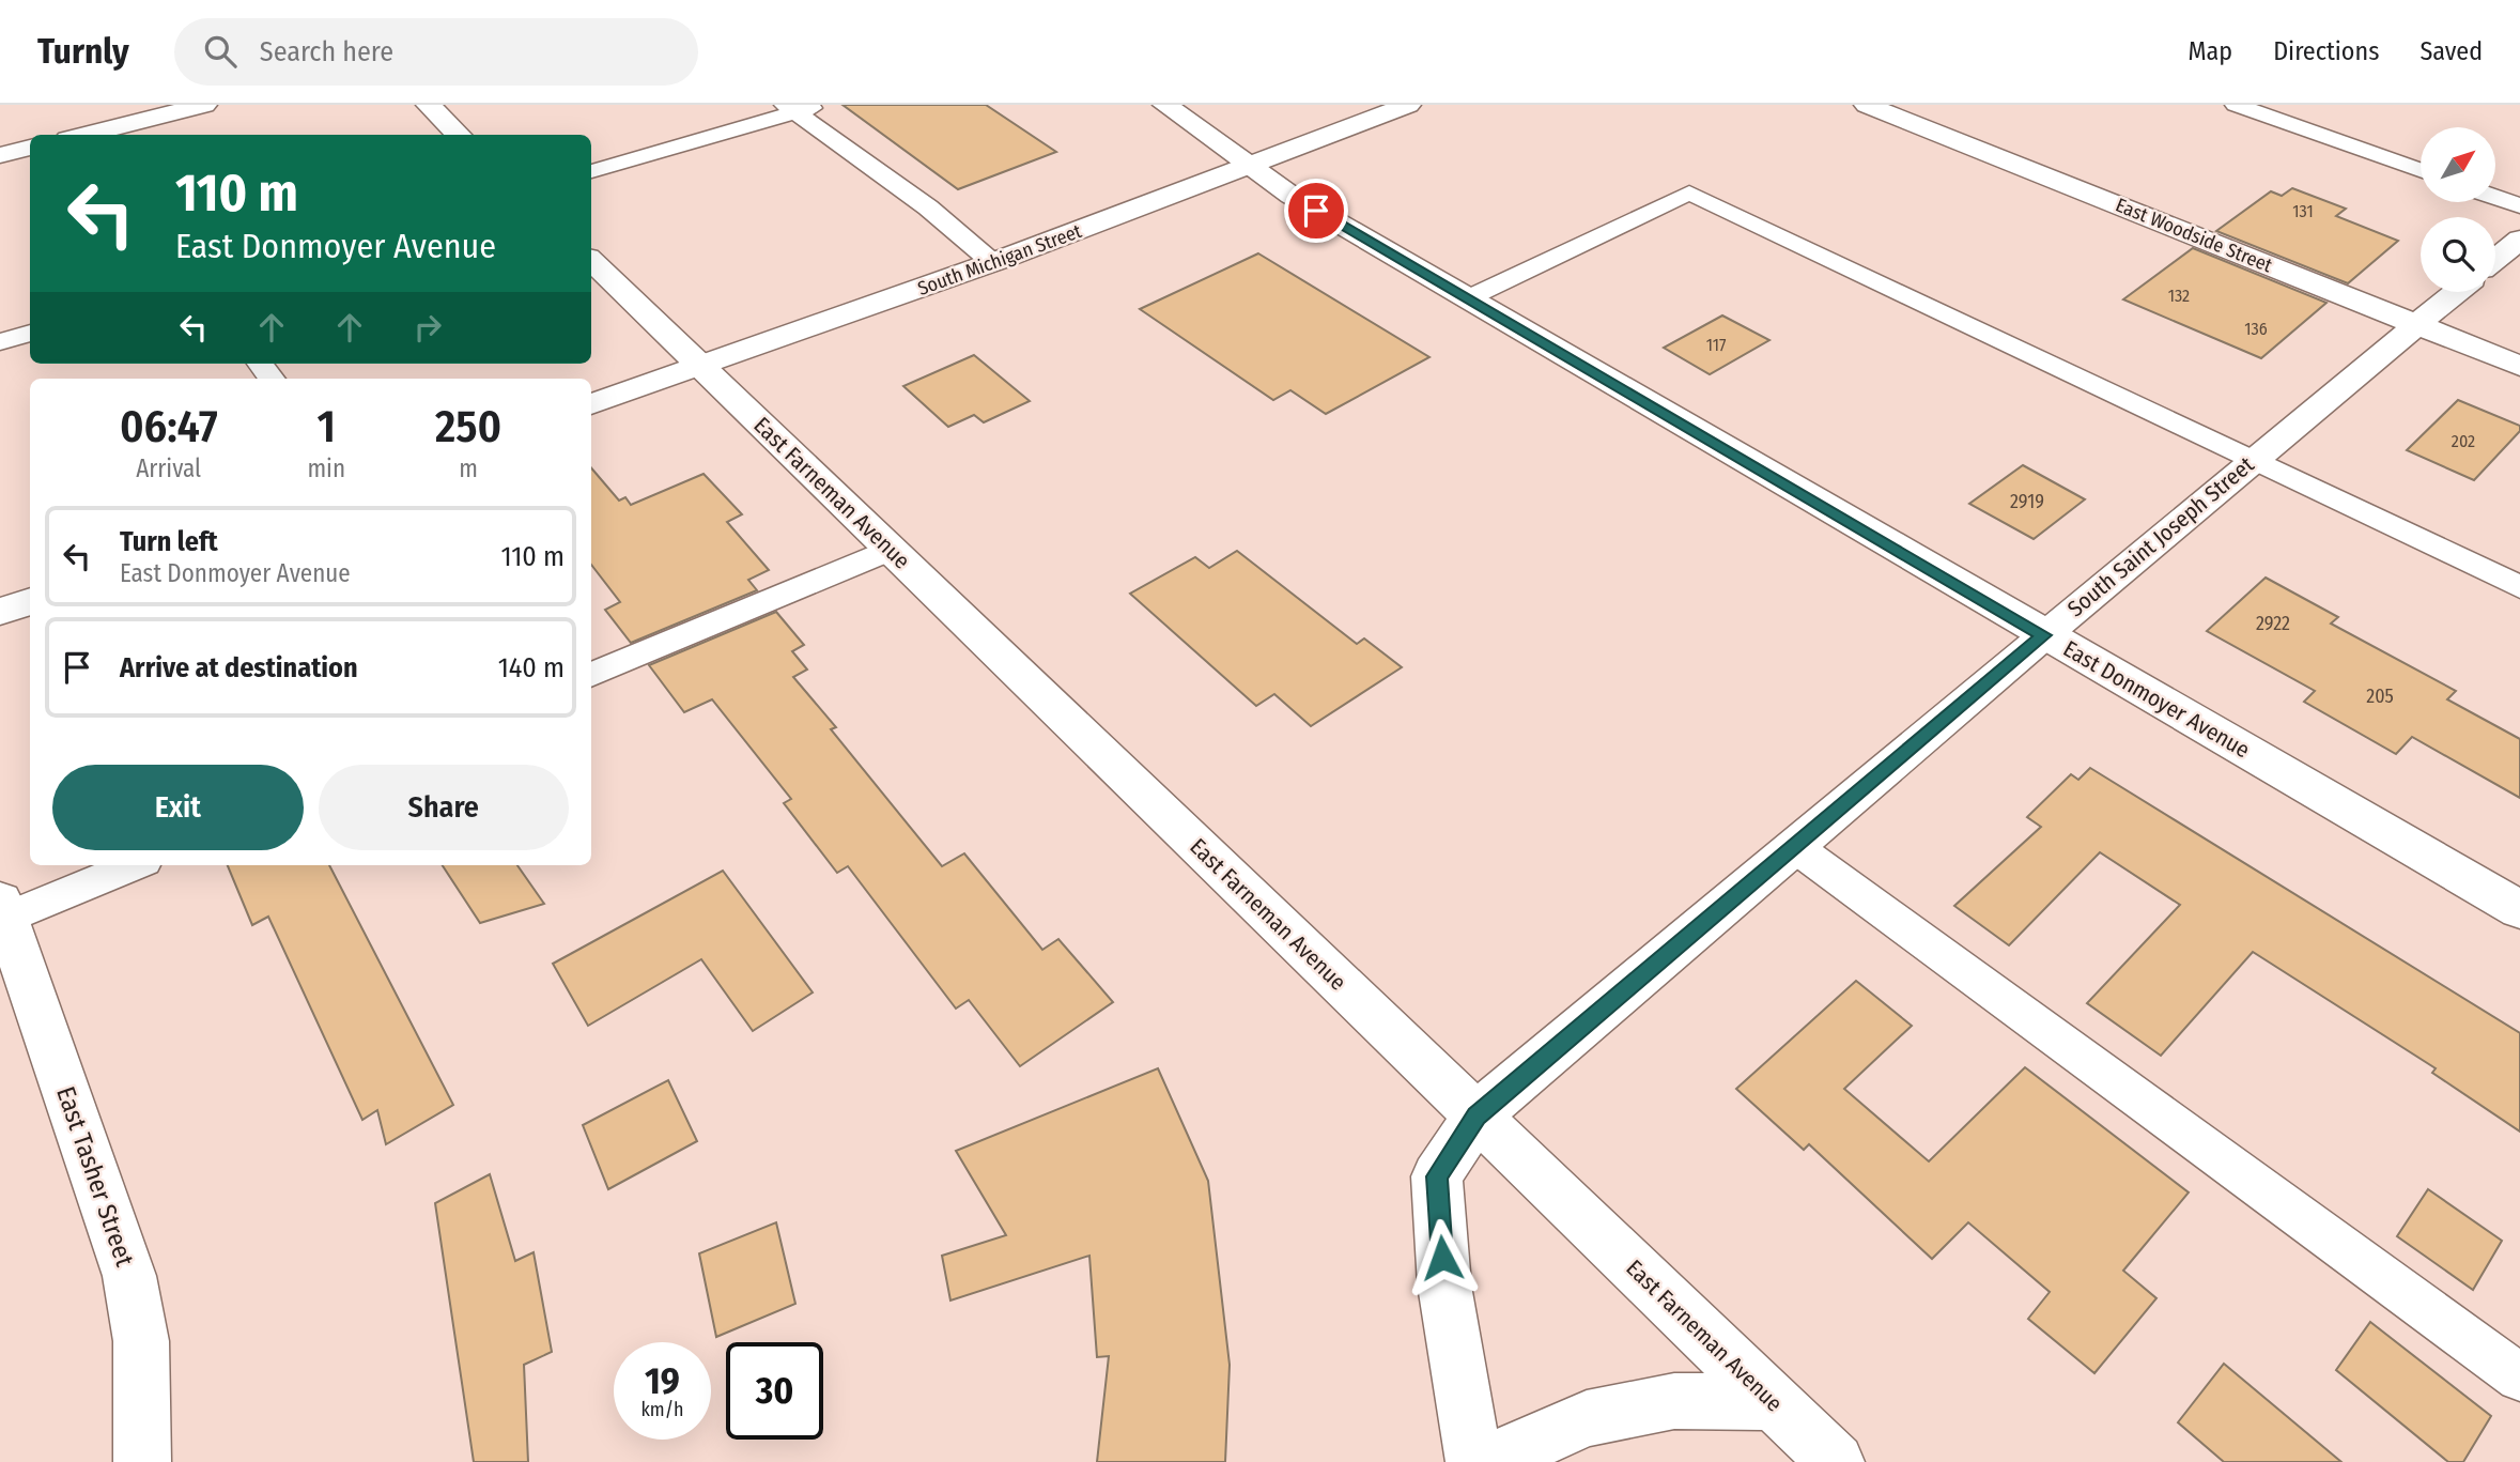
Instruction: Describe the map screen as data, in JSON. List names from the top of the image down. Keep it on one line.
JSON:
{"streets":{"street":["East Woodside Street","South Michigan Street","East Farneman Avenue","South Saint Joseph Street","East Donmoyer Avenue","East Tasher Street"]},"crossings":[["East Woodside Street","South Saint Joseph Street"],["South Michigan Street","East Farneman Avenue"],["South Michigan Street","East Donmoyer Avenue"],["East Farneman Avenue","South Saint Joseph Street"],["South Saint Joseph Street","East Donmoyer Avenue"]],"house_numbers":["131","132","136","117","202","2919","2922","205"],"north":"top right","page":{"header":"Turnly","search":"Search here","nav":["Map","Directions","Saved"],"turn":["110 m","East Donmoyer Avenue"],"eta":["06:47","Arrival","1","min","250","m"],"list":[{"name":"Turn left","note":"East Donmoyer Avenue","value":"110 m"},{"name":"Arrive at destination","value":"140 m"}],"buttons":["Exit","Share"],"speed":"19 km/h","limit":"30"}}
